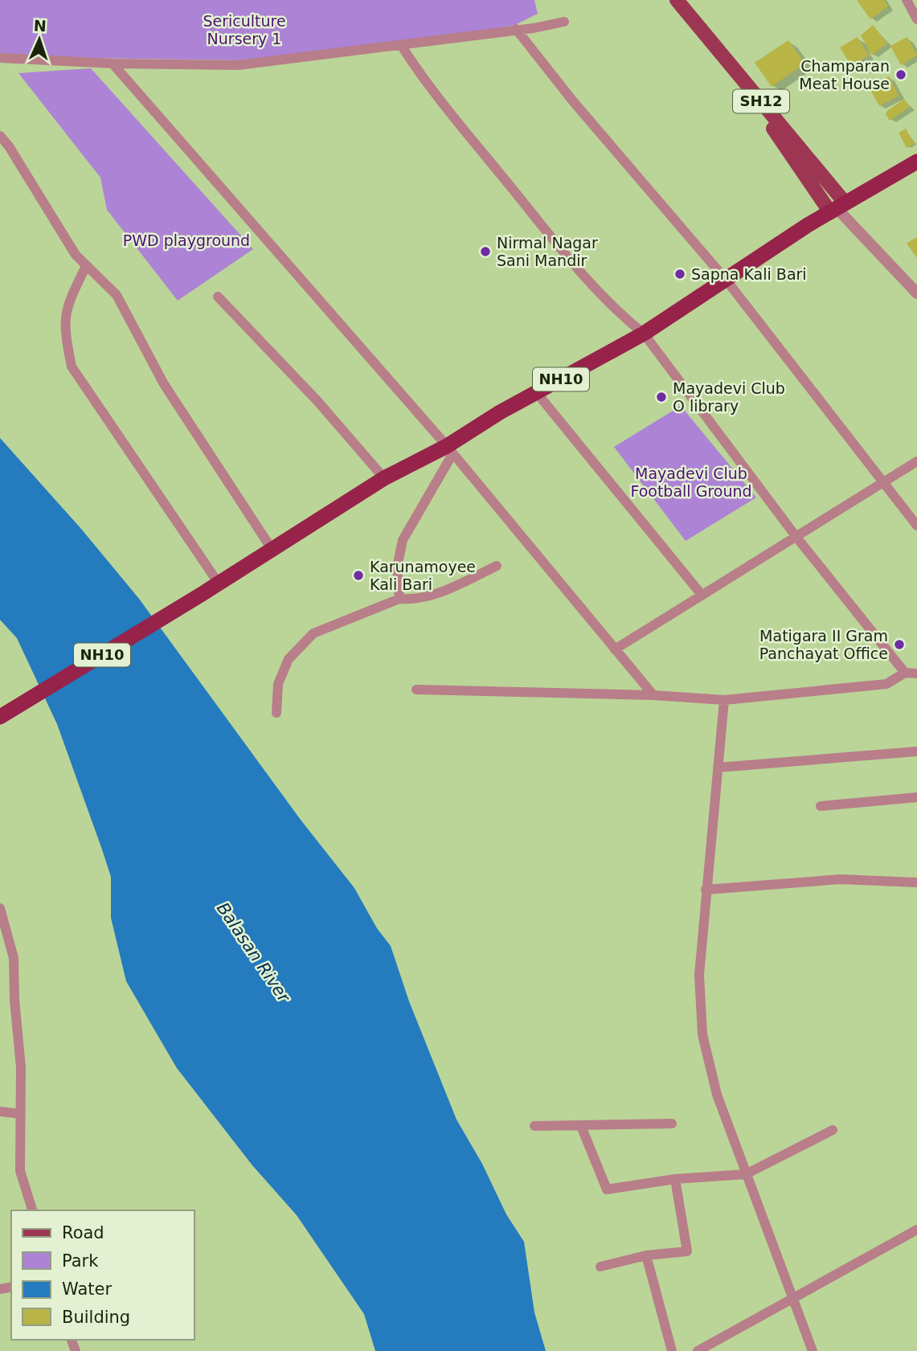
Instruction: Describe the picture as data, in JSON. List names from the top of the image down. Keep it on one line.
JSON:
{"streets":{"highway":["NH10"],"main road":["SH12"]},"crossings":[["SH12","NH10"]],"water":["Balasan River"],"parks":["Sericulture Nursery 1","PWD playground","Mayadevi Club Football Ground"],"places":["Champaran Meat House","Nirmal Nagar Sani Mandir","Sapna Kali Bari","Mayadevi Club O library","Karunamoyee Kali Bari","Matigara II Gram Panchayat Office"],"legend":["Road","Park","Water","Building"],"north":"top"}
